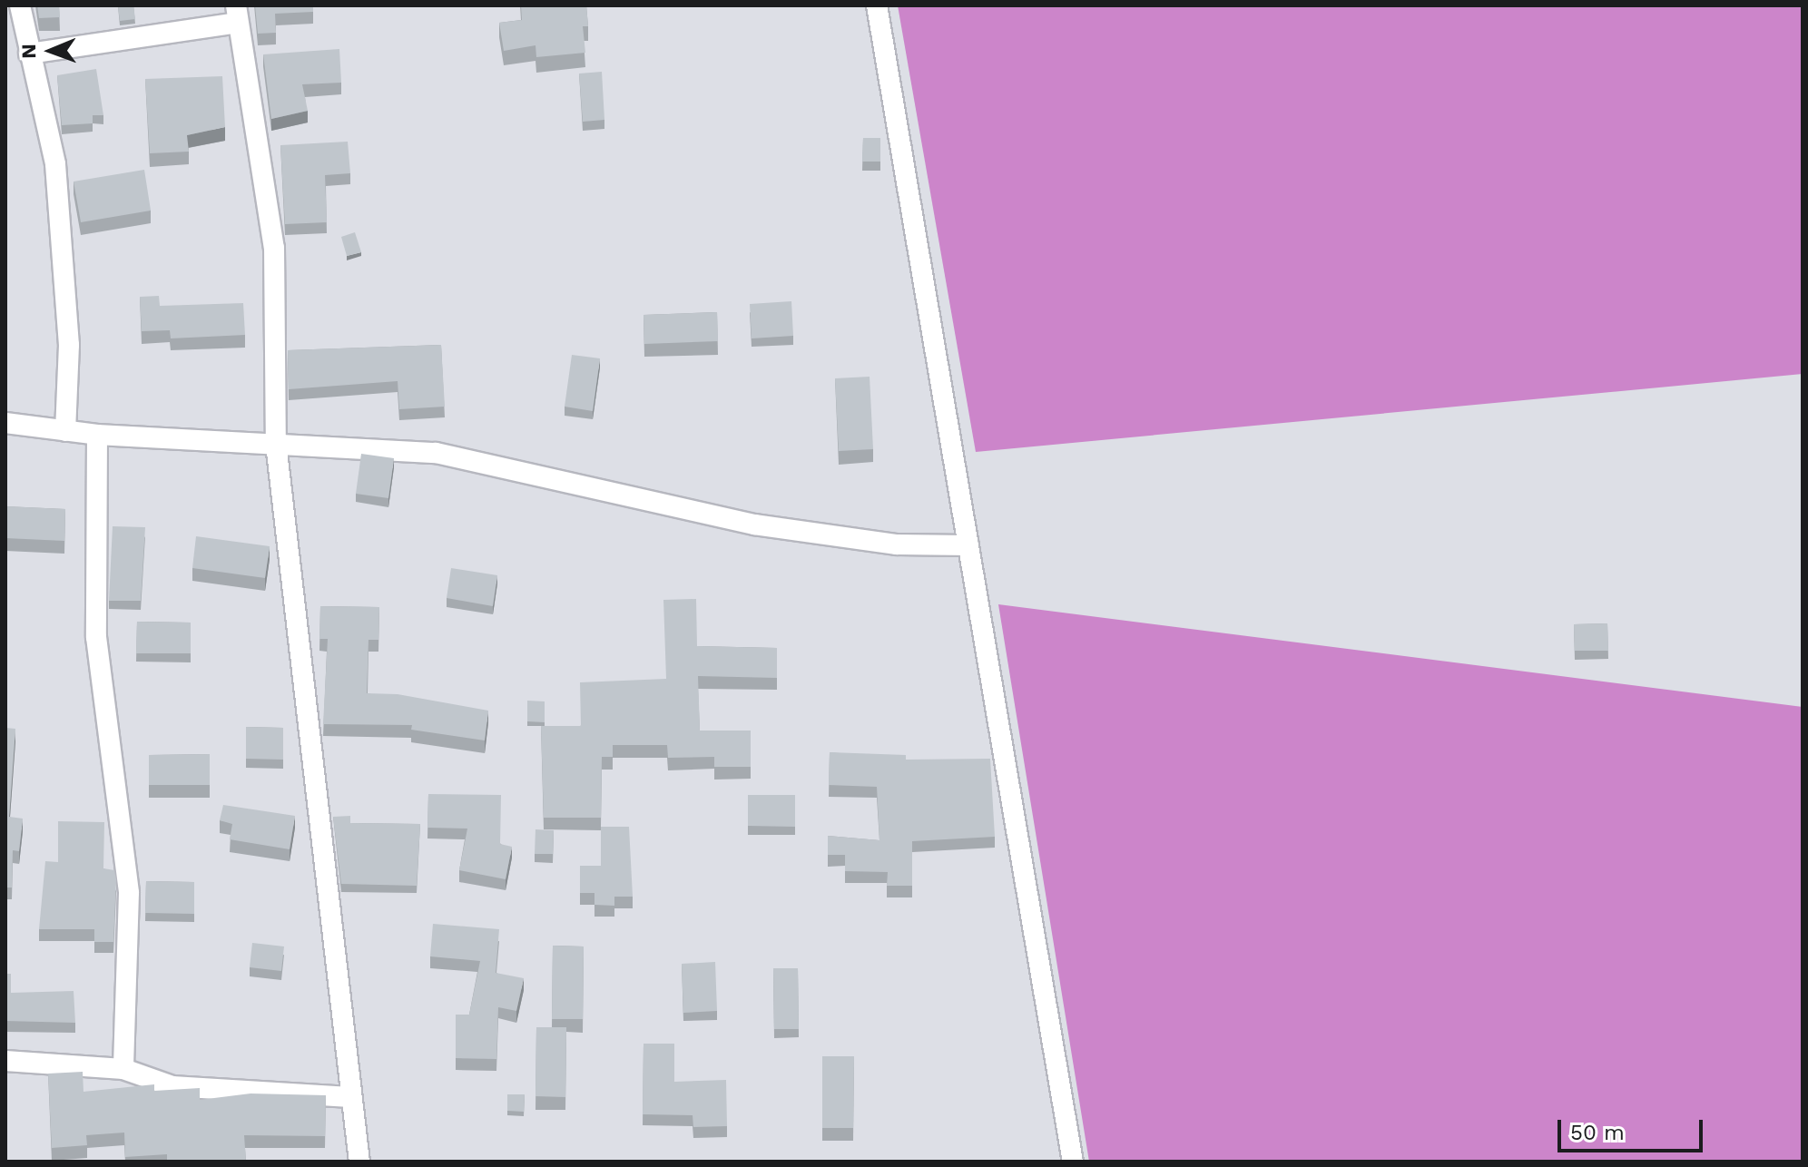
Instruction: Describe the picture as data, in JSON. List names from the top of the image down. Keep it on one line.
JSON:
{"scale_bar":"50 m","north":"left"}
